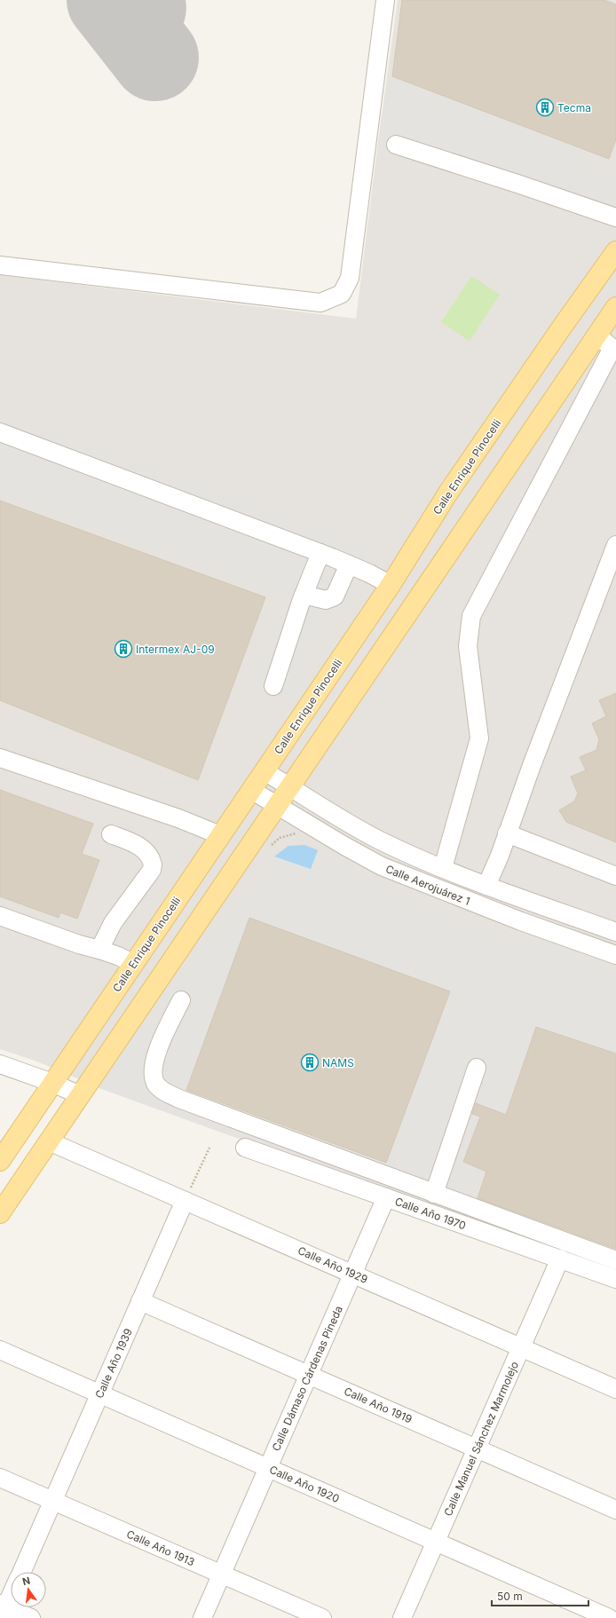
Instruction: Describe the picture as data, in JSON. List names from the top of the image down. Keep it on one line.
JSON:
{"streets":{"main road":["Calle Enrique Pinocelli"],"street":["Calle Aerojuárez 1","Calle Año 1970","Calle Año 1929","Calle Año 1939","Calle Dámaso Cárdenas Pineda","Calle Año 1919","Calle Manuel Sánchez Marmolejo","Calle Año 1920","Calle Año 1913"]},"crossings":[["Calle Enrique Pinocelli","Calle Aerojuárez 1"],["Calle Año 1970","Calle Dámaso Cárdenas Pineda"],["Calle Año 1970","Calle Manuel Sánchez Marmolejo"],["Calle Año 1929","Calle Año 1939"],["Calle Año 1929","Calle Dámaso Cárdenas Pineda"],["Calle Año 1929","Calle Manuel Sánchez Marmolejo"],["Calle Año 1939","Calle Año 1919"],["Calle Año 1939","Calle Año 1920"],["Calle Año 1939","Calle Año 1913"],["Calle Dámaso Cárdenas Pineda","Calle Año 1919"],["Calle Dámaso Cárdenas Pineda","Calle Año 1920"],["Calle Dámaso Cárdenas Pineda","Calle Año 1913"],["Calle Año 1919","Calle Manuel Sánchez Marmolejo"],["Calle Manuel Sánchez Marmolejo","Calle Año 1920"]],"places":{"building":["Tecma","Intermex AJ-09","NAMS"]},"scale_bar":"50 m","north":"top"}
